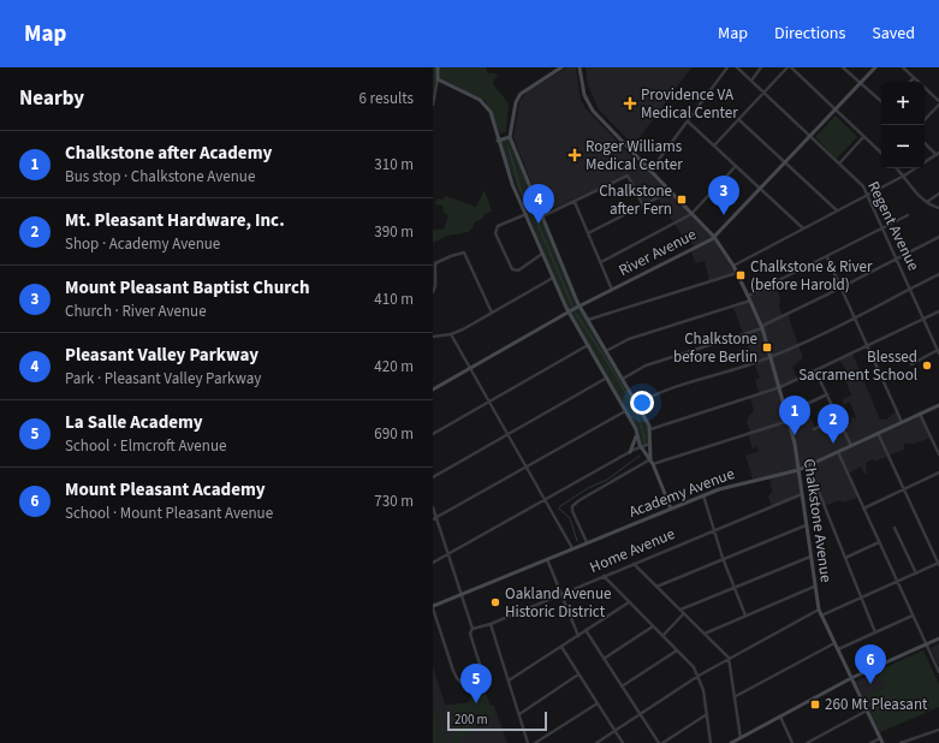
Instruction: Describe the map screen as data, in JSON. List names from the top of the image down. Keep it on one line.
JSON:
{"streets":{"street":["Regent Avenue","River Avenue","Academy Avenue","Chalkstone Avenue","Home Avenue"]},"crossings":[["Regent Avenue","River Avenue"],["River Avenue","Chalkstone Avenue"],["Academy Avenue","Chalkstone Avenue"],["Chalkstone Avenue","Home Avenue"]],"places":{"health":["Providence VA Medical Center","Roger Williams Medical Center"],"transit":["Chalkstone after Fern","Chalkstone & River (before Harold)","Chalkstone before Berlin","260 Mt Pleasant"],"other":["Blessed Sacrament School","Oakland Avenue Historic District"]},"scale_bar":"200 m","page":{"header":"Map","nav":["Map","Directions","Saved"],"heading":["Nearby","6 results"],"map_buttons":["+","−"],"list":[{"mark":"1","name":"Chalkstone after Academy","note":"Bus stop · Chalkstone Avenue","value":"310 m"},{"mark":"2","name":"Mt. Pleasant Hardware, Inc.","note":"Shop · Academy Avenue","value":"390 m"},{"mark":"3","name":"Mount Pleasant Baptist Church","note":"Church · River Avenue","value":"410 m"},{"mark":"4","name":"Pleasant Valley Parkway","note":"Park · Pleasant Valley Parkway","value":"420 m"},{"mark":"5","name":"La Salle Academy","note":"School · Elmcroft Avenue","value":"690 m"},{"mark":"6","name":"Mount Pleasant Academy","note":"School · Mount Pleasant Avenue","value":"730 m"}],"pins":["3","4","1","2","6","5"],"scale":"200 m"}}
